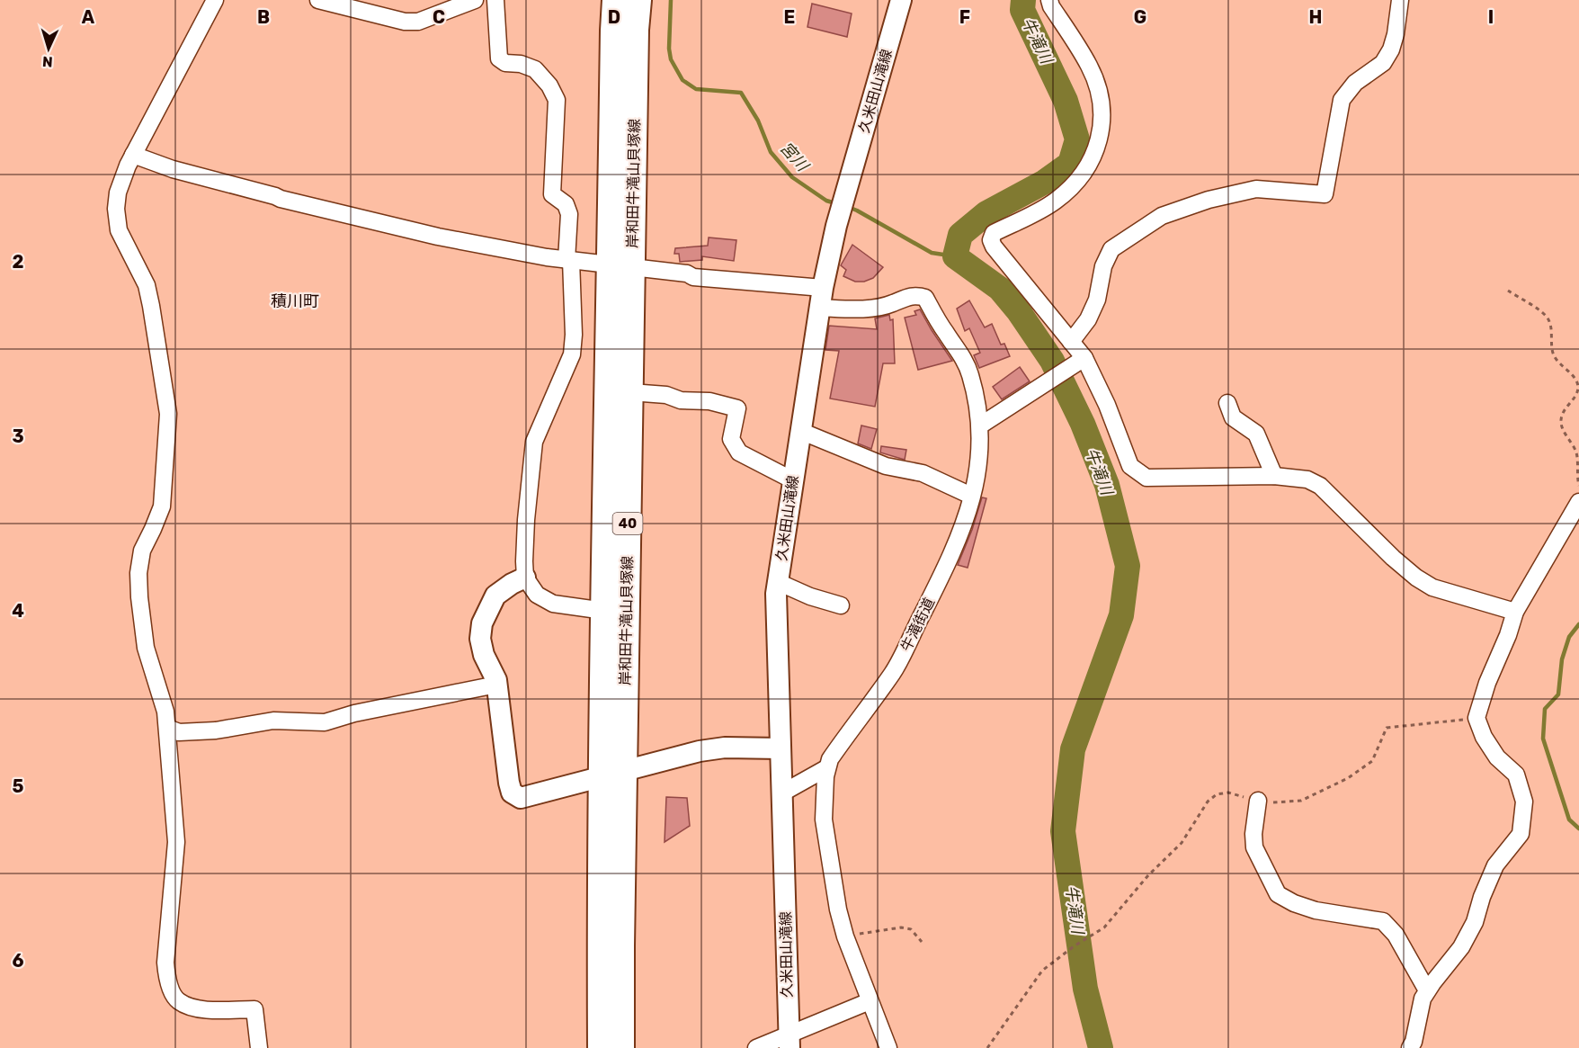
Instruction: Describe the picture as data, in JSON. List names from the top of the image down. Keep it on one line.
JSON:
{"streets":{"main road":["岸和田牛滝山貝塚線","40"],"street":["久米田山滝線","牛滝街道"]},"crossings":[["久米田山滝線","牛滝街道"]],"districts":["積川町"],"water":["牛滝川","宮川"],"north":"bottom","grid":{"columns":["A","B","C","D","E","F","G","H","I"],"rows":["2","3","4","5","6"]}}
